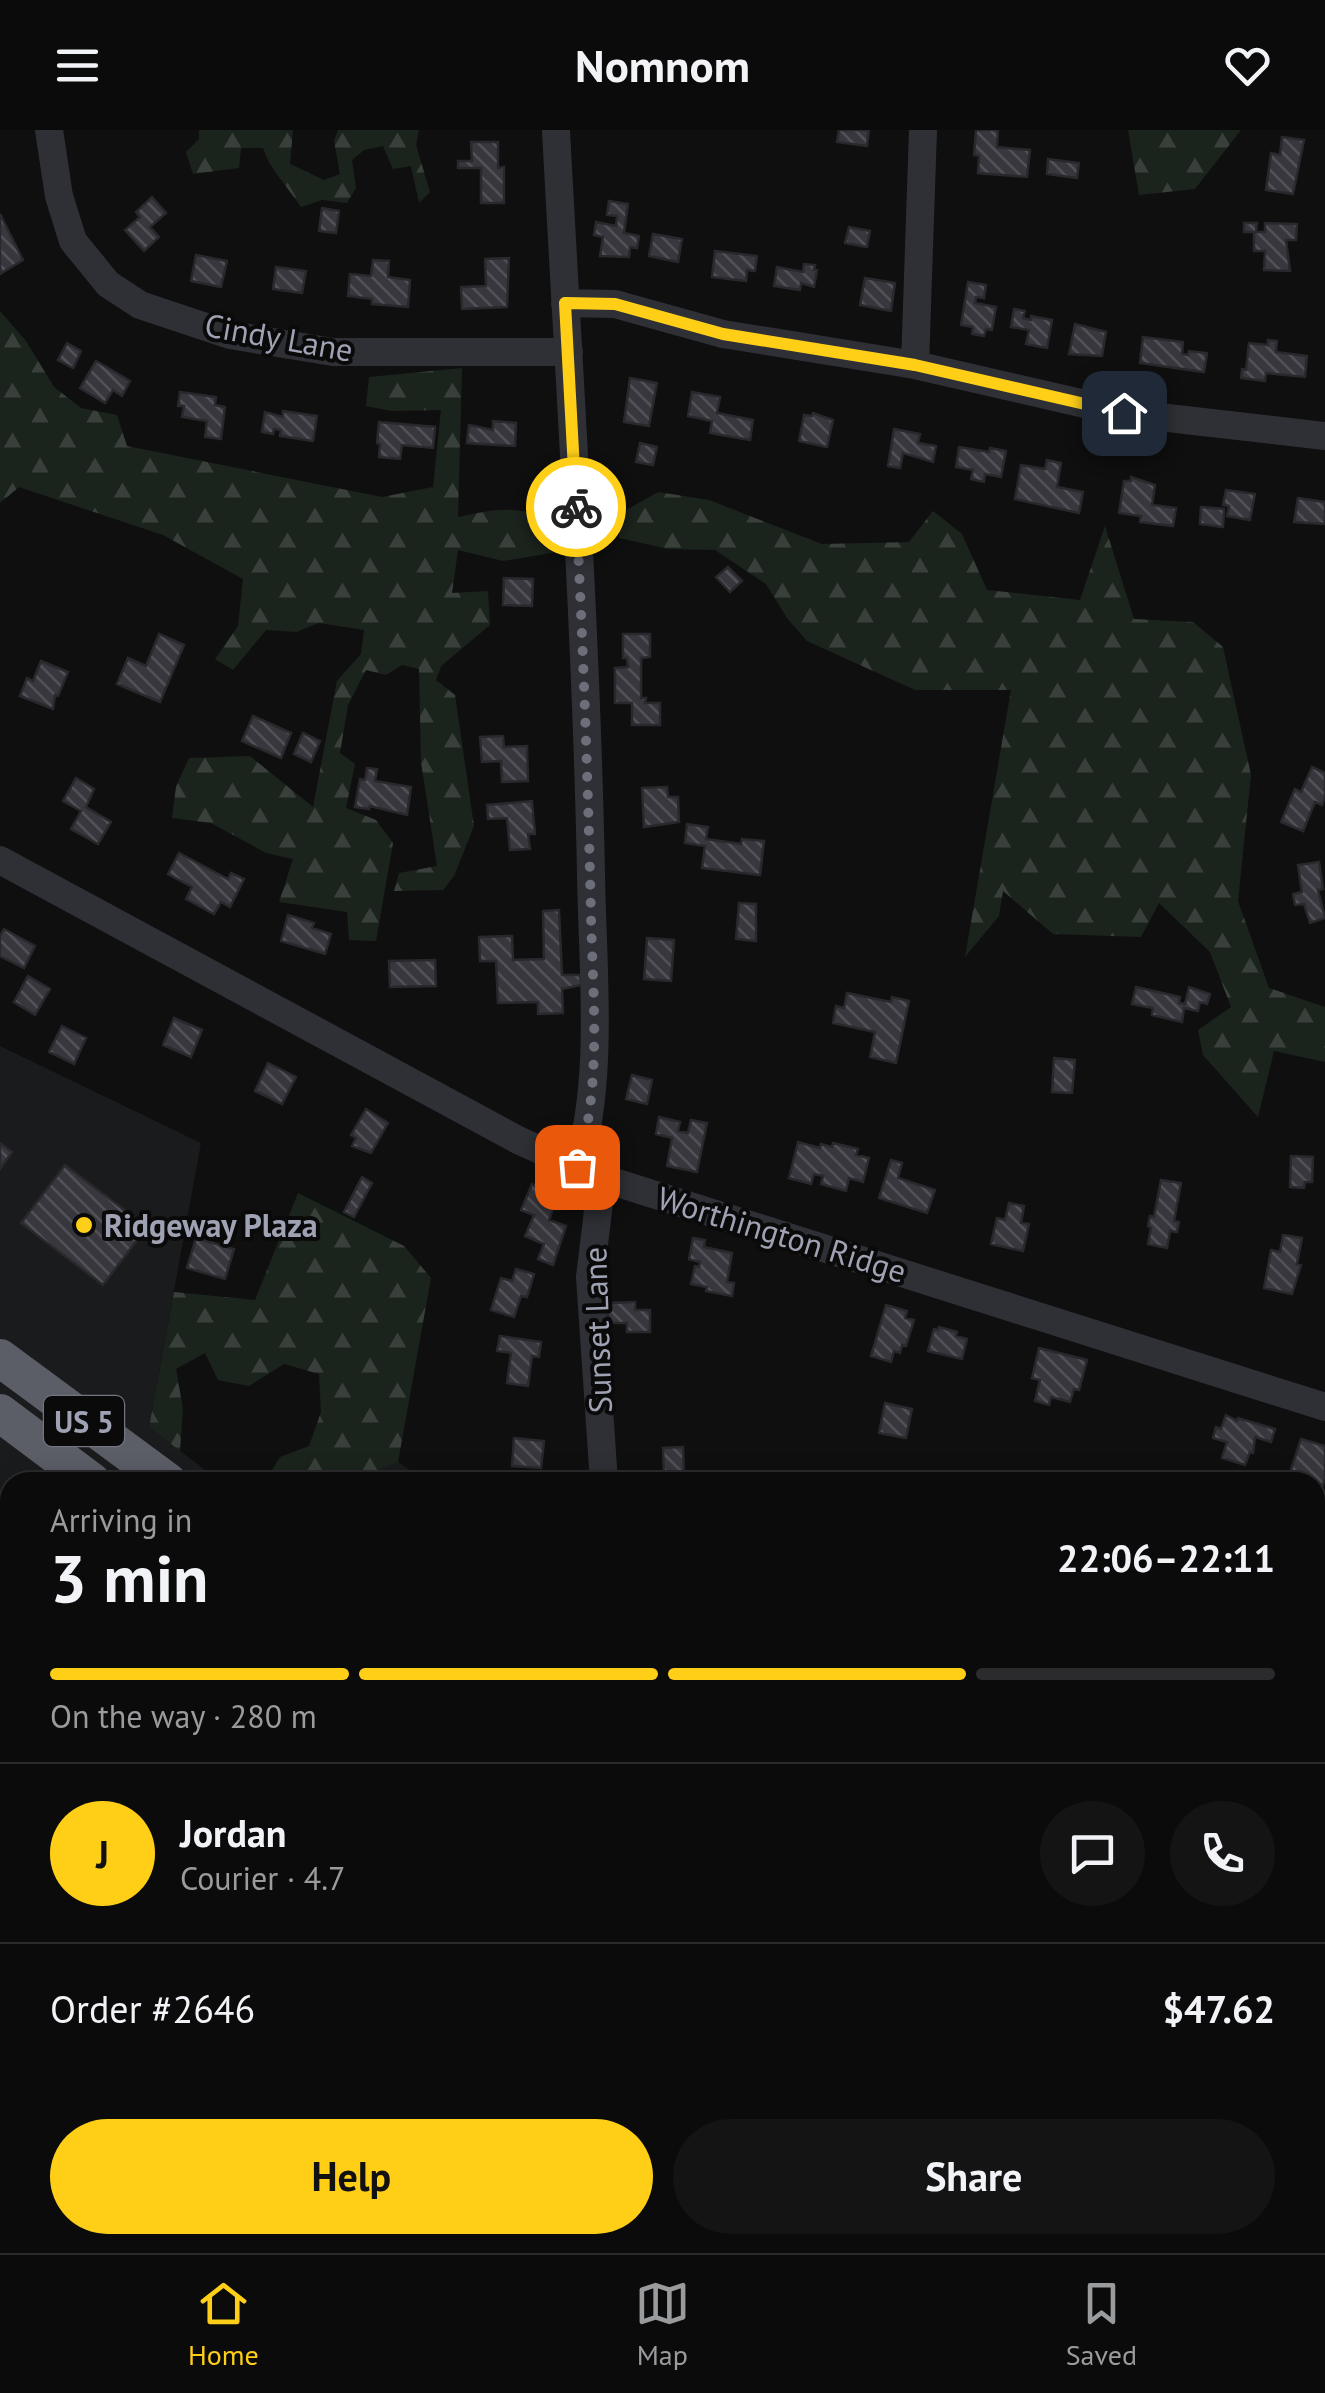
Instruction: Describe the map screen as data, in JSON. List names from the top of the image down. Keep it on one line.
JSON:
{"streets":{"highway":["US 5"],"street":["Cindy Lane","Worthington Ridge","Sunset Lane"]},"crossings":[["Cindy Lane","Sunset Lane"],["Worthington Ridge","Sunset Lane"]],"places":["Ridgeway Plaza"],"page":{"header":"Nomnom","heading":["3 min","Arriving in","22:06–22:11"],"panel":["Jordan","Courier · 4.7","Order #2646","$47.62"],"bar":"On the way · 280 m","round":"J","buttons":["Help","Share"],"tabs":["Home","Map","Saved"]}}
